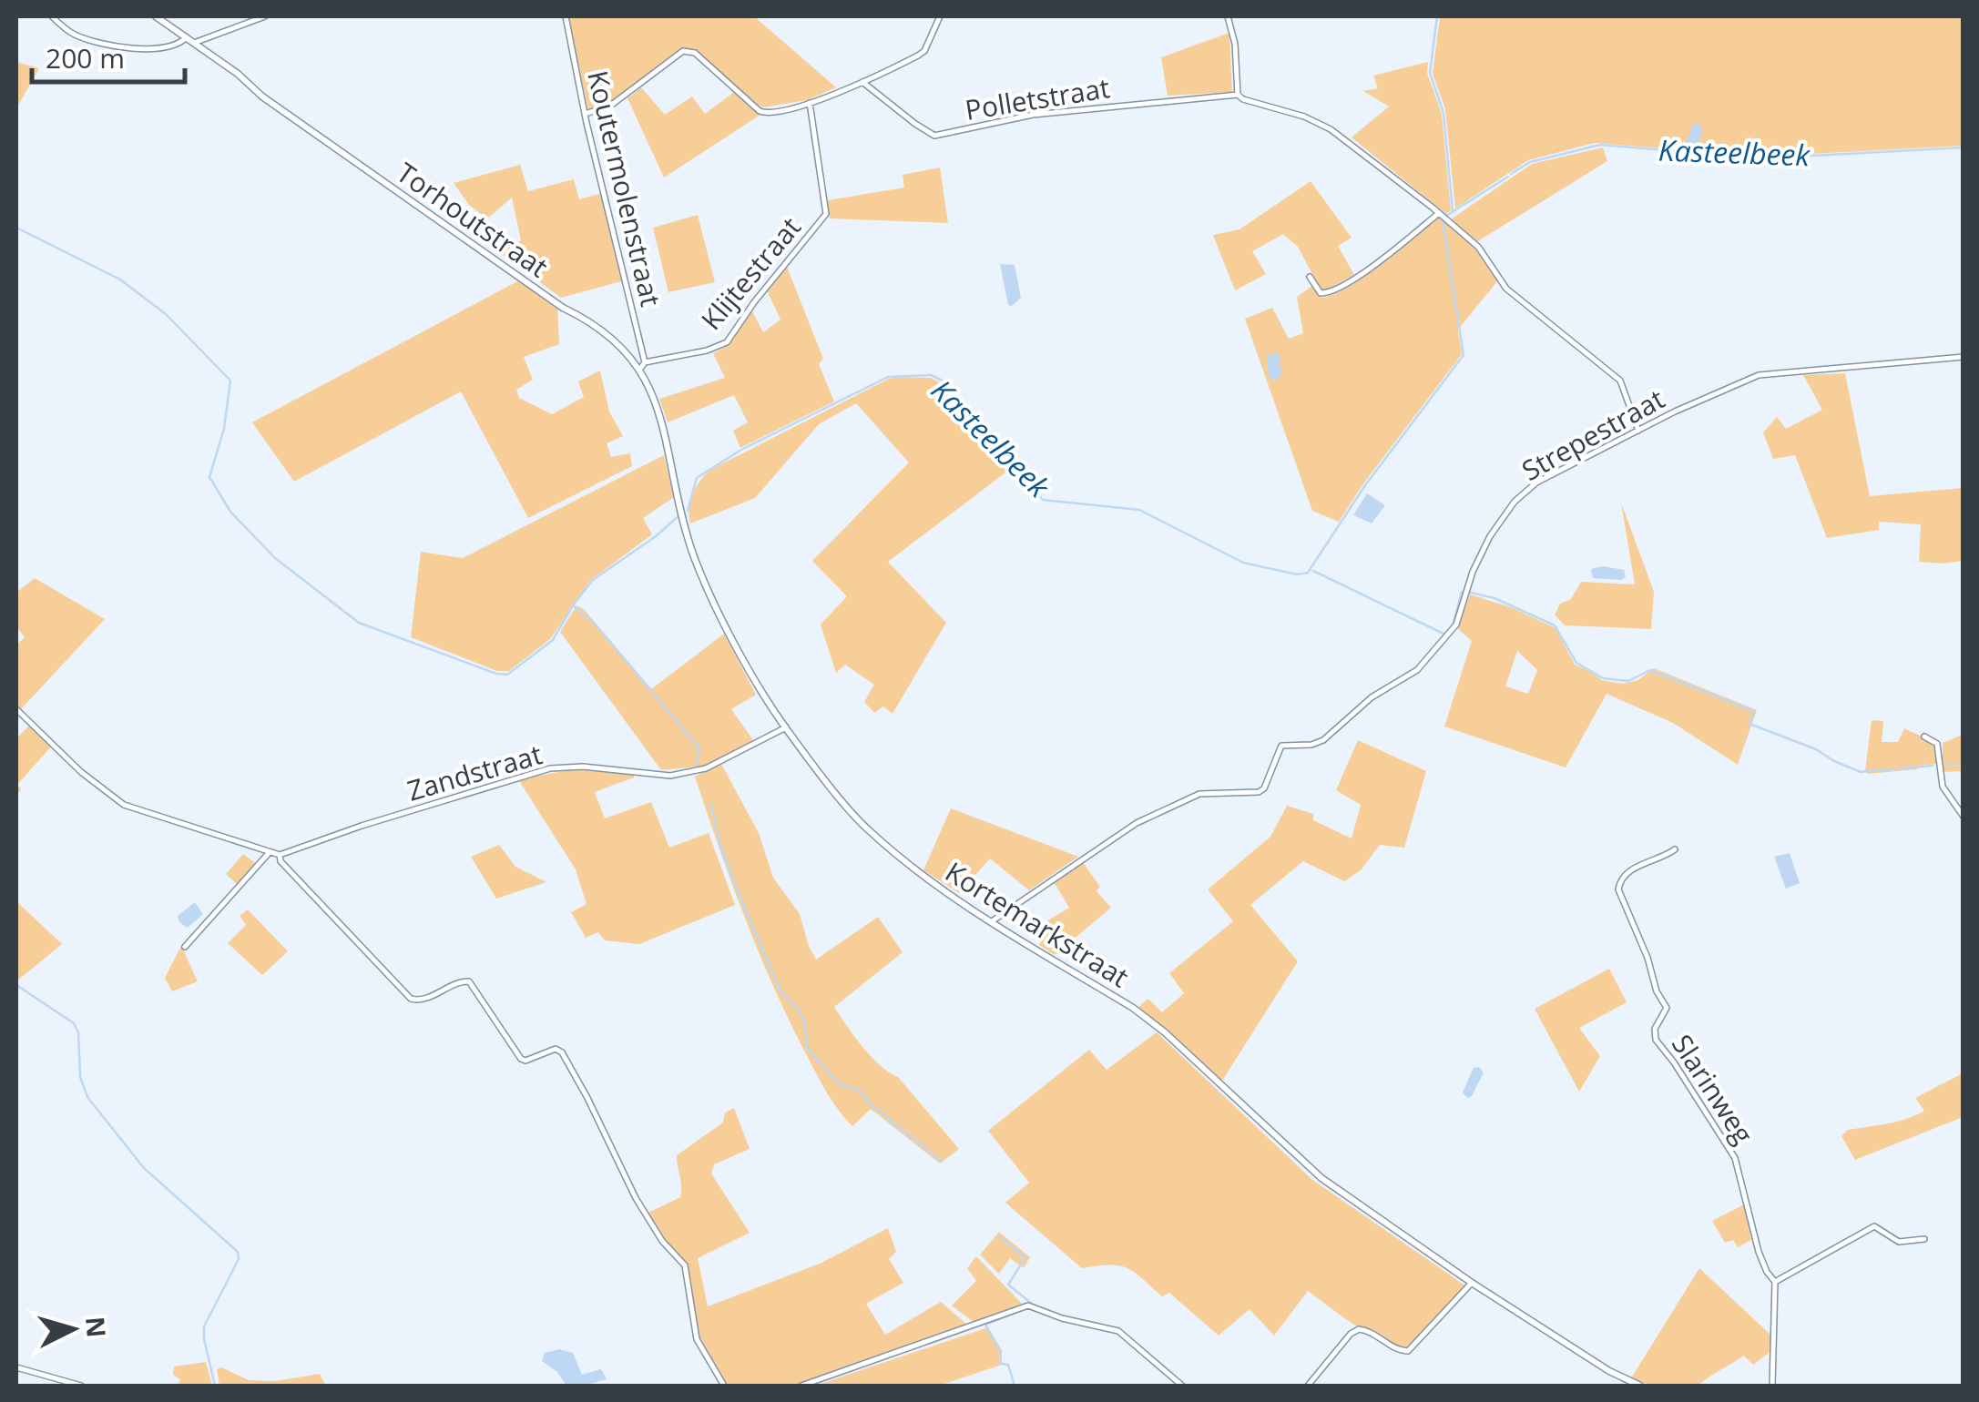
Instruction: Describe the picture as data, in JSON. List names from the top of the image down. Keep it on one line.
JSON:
{"streets":{"street":["Polletstraat","Koutermolenstraat","Torhoutstraat","Klijtestraat","Strepestraat","Zandstraat","Kortemarkstraat","Slarinweg"]},"crossings":[["Polletstraat","Strepestraat"],["Koutermolenstraat","Torhoutstraat"],["Koutermolenstraat","Klijtestraat"],["Torhoutstraat","Klijtestraat"],["Torhoutstraat","Kortemarkstraat"],["Strepestraat","Kortemarkstraat"],["Zandstraat","Kortemarkstraat"]],"water":["Kasteelbeek"],"scale_bar":"200 m","north":"right"}
